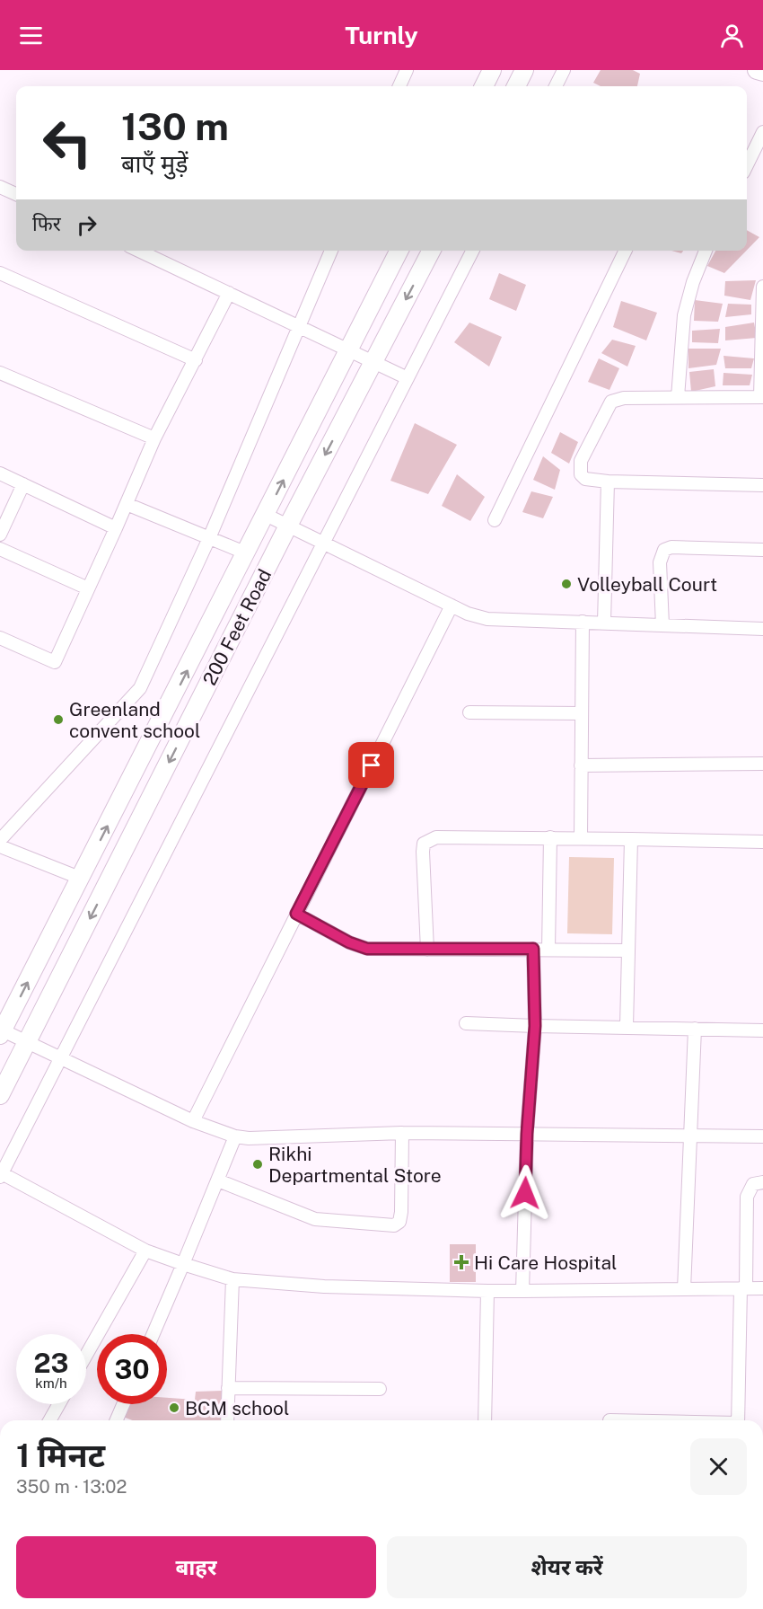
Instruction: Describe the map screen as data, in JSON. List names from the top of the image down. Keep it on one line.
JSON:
{"streets":{"street":["200 Feet Road"]},"places":{"other":["Volleyball Court","Greenland convent school","Rikhi Departmental Store","BCM school"],"health":["Hi Care Hospital"]},"page":{"header":"Turnly","turn":["130 m","बाएँ मुड़ें"],"then":"फिर","speed":"23 km/h","limit":"30","heading":["1 मिनट","350 m · 13:02"],"buttons":["बाहर","शेयर करें"]}}
